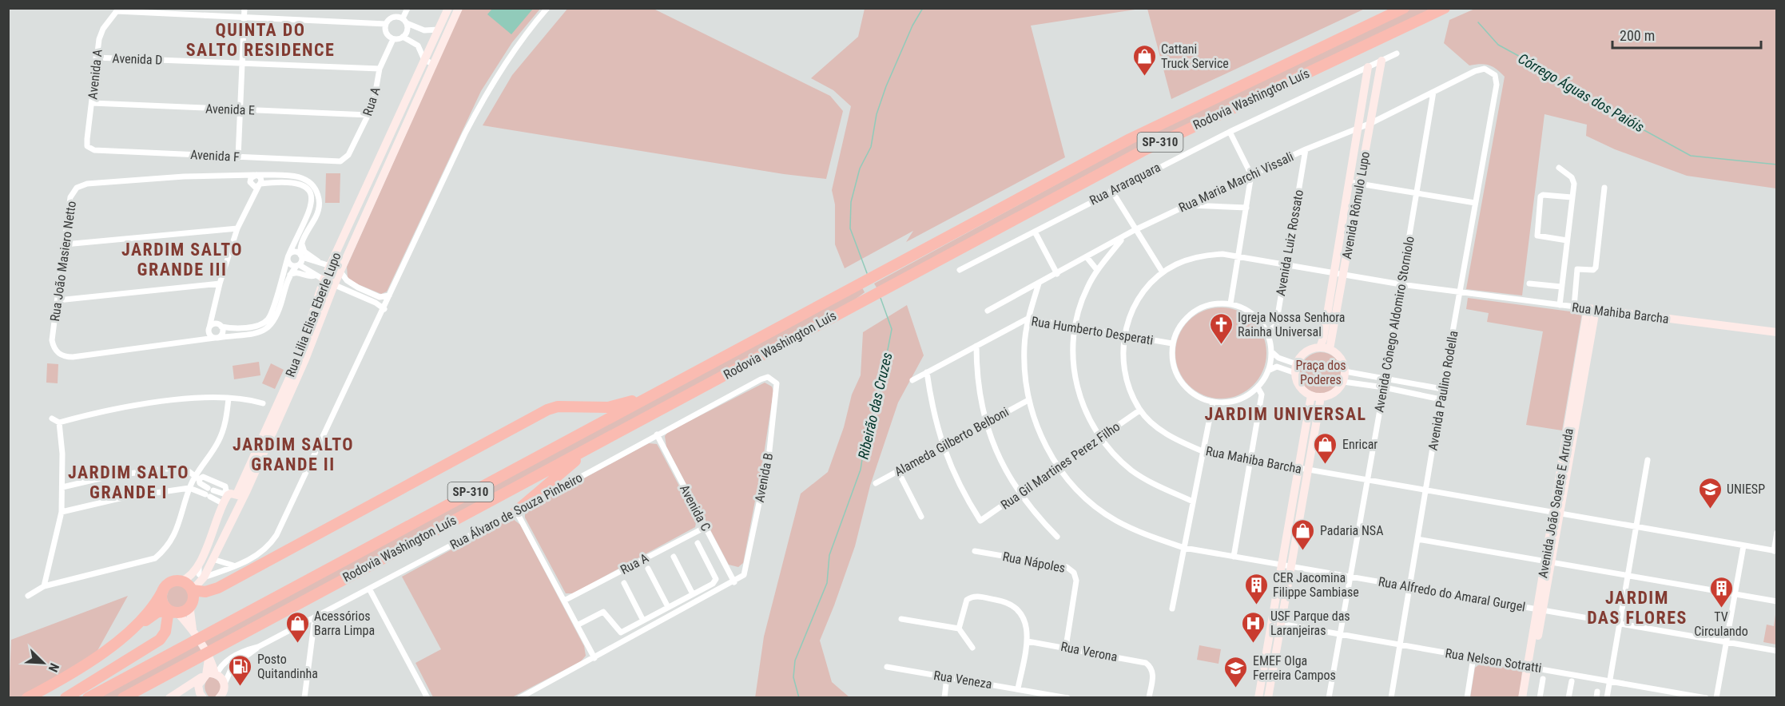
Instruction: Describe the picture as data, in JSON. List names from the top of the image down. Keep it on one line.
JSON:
{"streets":{"highway":["Rodovia Washington Luís","SP-310"],"street":["Avenida D","Avenida A","Rua A","Avenida E","Avenida F","Rua Maria Marchi Vissali","Rua Araraquara","Avenida Rômulo Lupo","Avenida Luiz Rossato","Rua João Masiero Netto","Rua Mahiba Barcha","Rua Lilia Elisa Eberle Lupo","Avenida Cônego Aldomiro Storniolo","Rua Humberto Desperati","Avenida Paulino Rodella","Alameda Gilberto Belboni","Rua Gil Martines Perez Filho","Avenida B","Avenida João Soares E Arruda","Avenida C","Rua Álvaro de Souza Pinheiro","Rua Nápoles","Rua Alfredo do Amaral Gurgel","Rua Verona","Rua Nelson Sotratti","Rua Veneza"]},"crossings":[["Avenida D","Avenida A"],["Avenida D","Rua A"],["Avenida A","Avenida E"],["Avenida A","Avenida F"],["Rua A","Avenida E"],["Rua A","Avenida F"],["Rua A","Avenida C"],["Rua Maria Marchi Vissali","Avenida Rômulo Lupo"],["Rua Maria Marchi Vissali","Avenida Luiz Rossato"],["Rua Maria Marchi Vissali","Avenida Cônego Aldomiro Storniolo"],["Rua Maria Marchi Vissali","Avenida Paulino Rodella"],["Rua Maria Marchi Vissali","Rua Alfredo do Amaral Gurgel"],["Rua Araraquara","Avenida Rômulo Lupo"],["Avenida Rômulo Lupo","Rua Mahiba Barcha"],["Avenida Luiz Rossato","Rua Mahiba Barcha"],["Avenida Luiz Rossato","Rua Humberto Desperati"],["Rua Mahiba Barcha","Avenida Cônego Aldomiro Storniolo"],["Rua Mahiba Barcha","Rua Humberto Desperati"],["Rua Mahiba Barcha","Avenida Paulino Rodella"],["Rua Mahiba Barcha","Rua Gil Martines Perez Filho"],["Rua Mahiba Barcha","Avenida João Soares E Arruda"],["Avenida Cônego Aldomiro Storniolo","Rua Alfredo do Amaral Gurgel"],["Avenida Cônego Aldomiro Storniolo","Rua Nelson Sotratti"],["Rua Humberto Desperati","Rua Alfredo do Amaral Gurgel"],["Avenida Paulino Rodella","Rua Alfredo do Amaral Gurgel"],["Avenida Paulino Rodella","Rua Nelson Sotratti"],["Alameda Gilberto Belboni","Rua Gil Martines Perez Filho"],["Alameda Gilberto Belboni","Rua Alfredo do Amaral Gurgel"],["Rua Gil Martines Perez Filho","Rua Alfredo do Amaral Gurgel"],["Avenida B","Avenida C"],["Avenida B","Rua Álvaro de Souza Pinheiro"],["Avenida João Soares E Arruda","Rua Alfredo do Amaral Gurgel"],["Avenida João Soares E Arruda","Rua Nelson Sotratti"],["Avenida C","Rua Álvaro de Souza Pinheiro"],["Rua Nápoles","Rua Verona"]],"districts":["QUINTA DO SALTO RESIDENCE","JARDIM SALTO GRANDE III","JARDIM UNIVERSAL","JARDIM SALTO GRANDE II","JARDIM SALTO GRANDE I","JARDIM DAS FLORES"],"water":["Córrego Águas dos Paióis","Ribeirão das Cruzes"],"parks":["Praça dos Poderes"],"places":{"shop":["Cattani Truck Service","Enricar","Padaria NSA","Acessórios Barra Limpa"],"church":["Igreja Nossa Senhora Rainha Universal"],"school or university":["UNIESP","EMEF Olga Ferreira Campos"],"building":["CER Jacomina Filippe Sambiase","TV Circulando"],"hospital":["USF Parque das Laranjeiras"],"fuel station":["Posto Quitandinha"]},"scale_bar":"200 m","north":"bottom right"}
